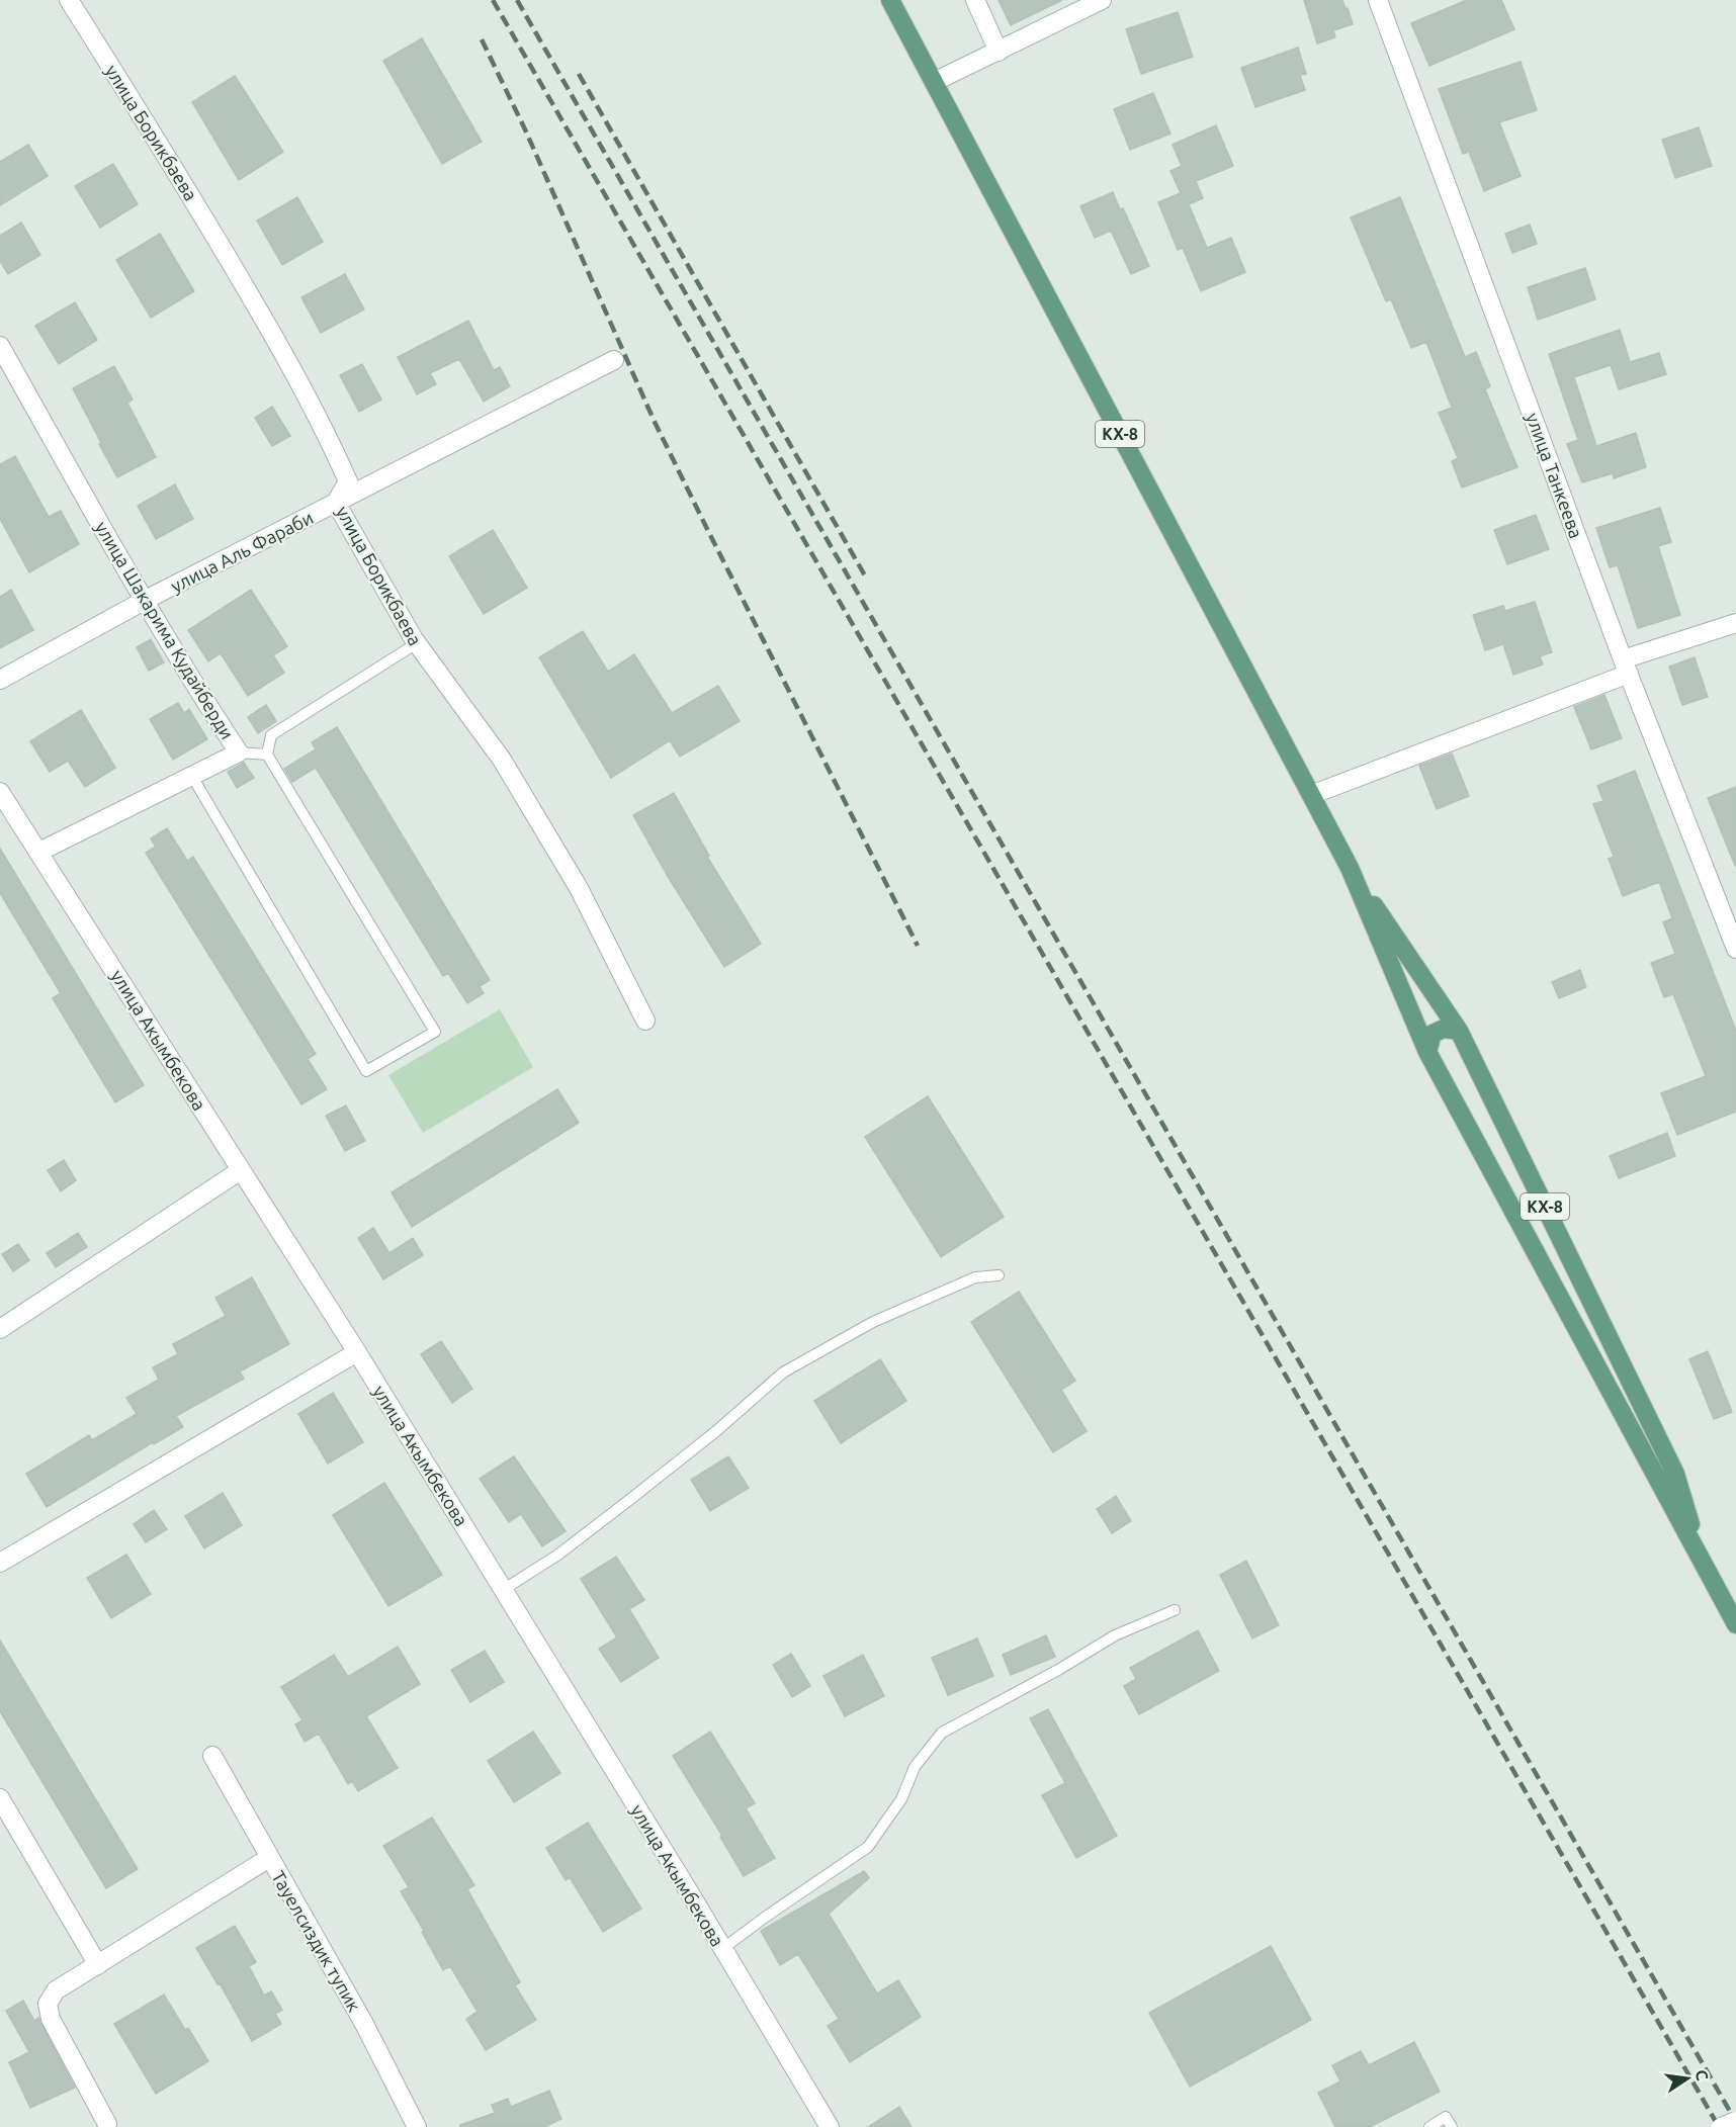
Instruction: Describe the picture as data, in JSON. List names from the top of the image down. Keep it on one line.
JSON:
{"streets":{"main road":["КХ-8"],"street":["улица Борикбаева","улица Танкеева","улица Аль Фараби","улица Шакарима Кудайберди","улица Акымбекова","Тауелсиздик тупик"]},"crossings":[["улица Борикбаева","улица Аль Фараби"],["улица Аль Фараби","улица Шакарима Кудайберди"],["улица Шакарима Кудайберди","улица Акымбекова"]],"north":"right"}
